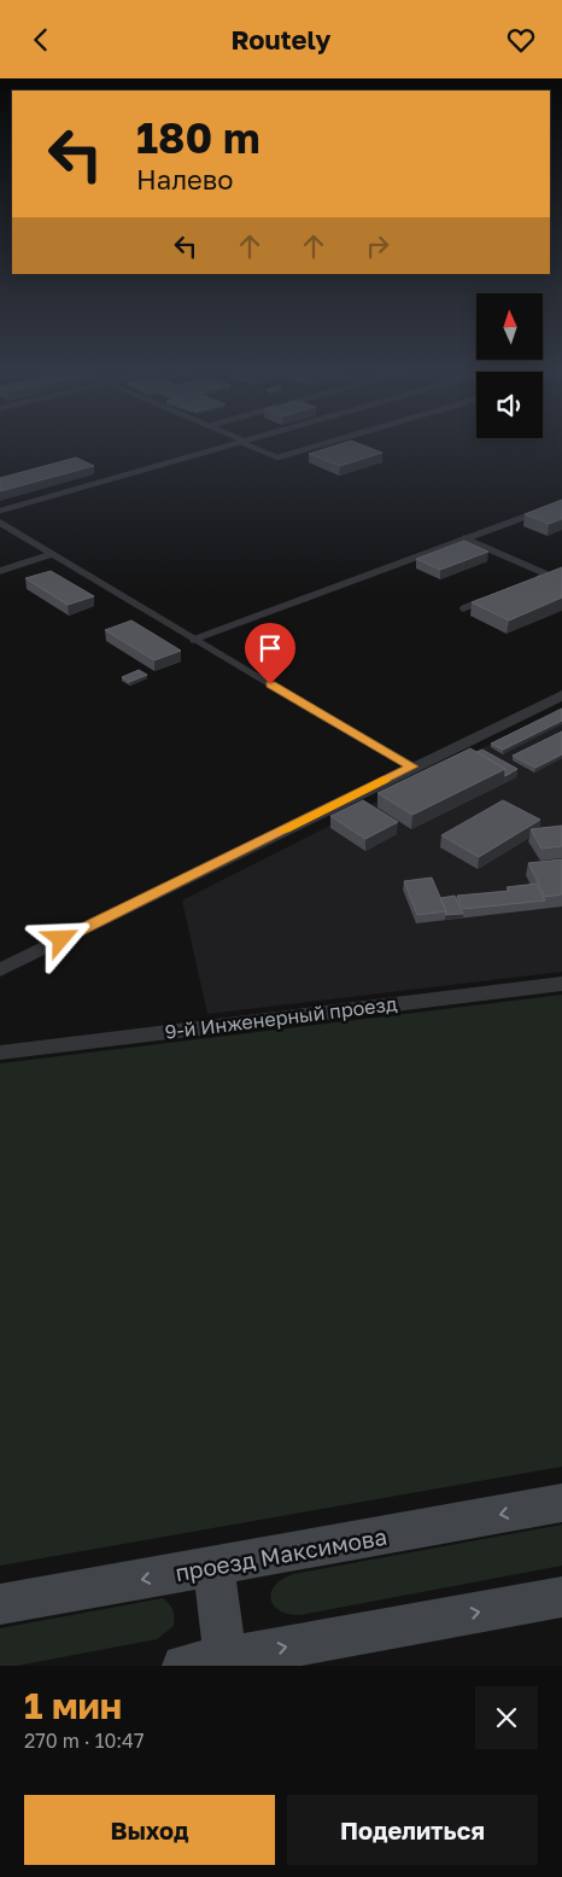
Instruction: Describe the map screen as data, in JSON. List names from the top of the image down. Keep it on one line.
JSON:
{"streets":{"main road":["проезд Максимова"],"street":["9-й Инженерный проезд"]},"north":"top","page":{"header":"Routely","turn":["180 m","Налево"],"heading":["1 мин","270 m · 10:47"],"buttons":["Выход","Поделиться"]}}
